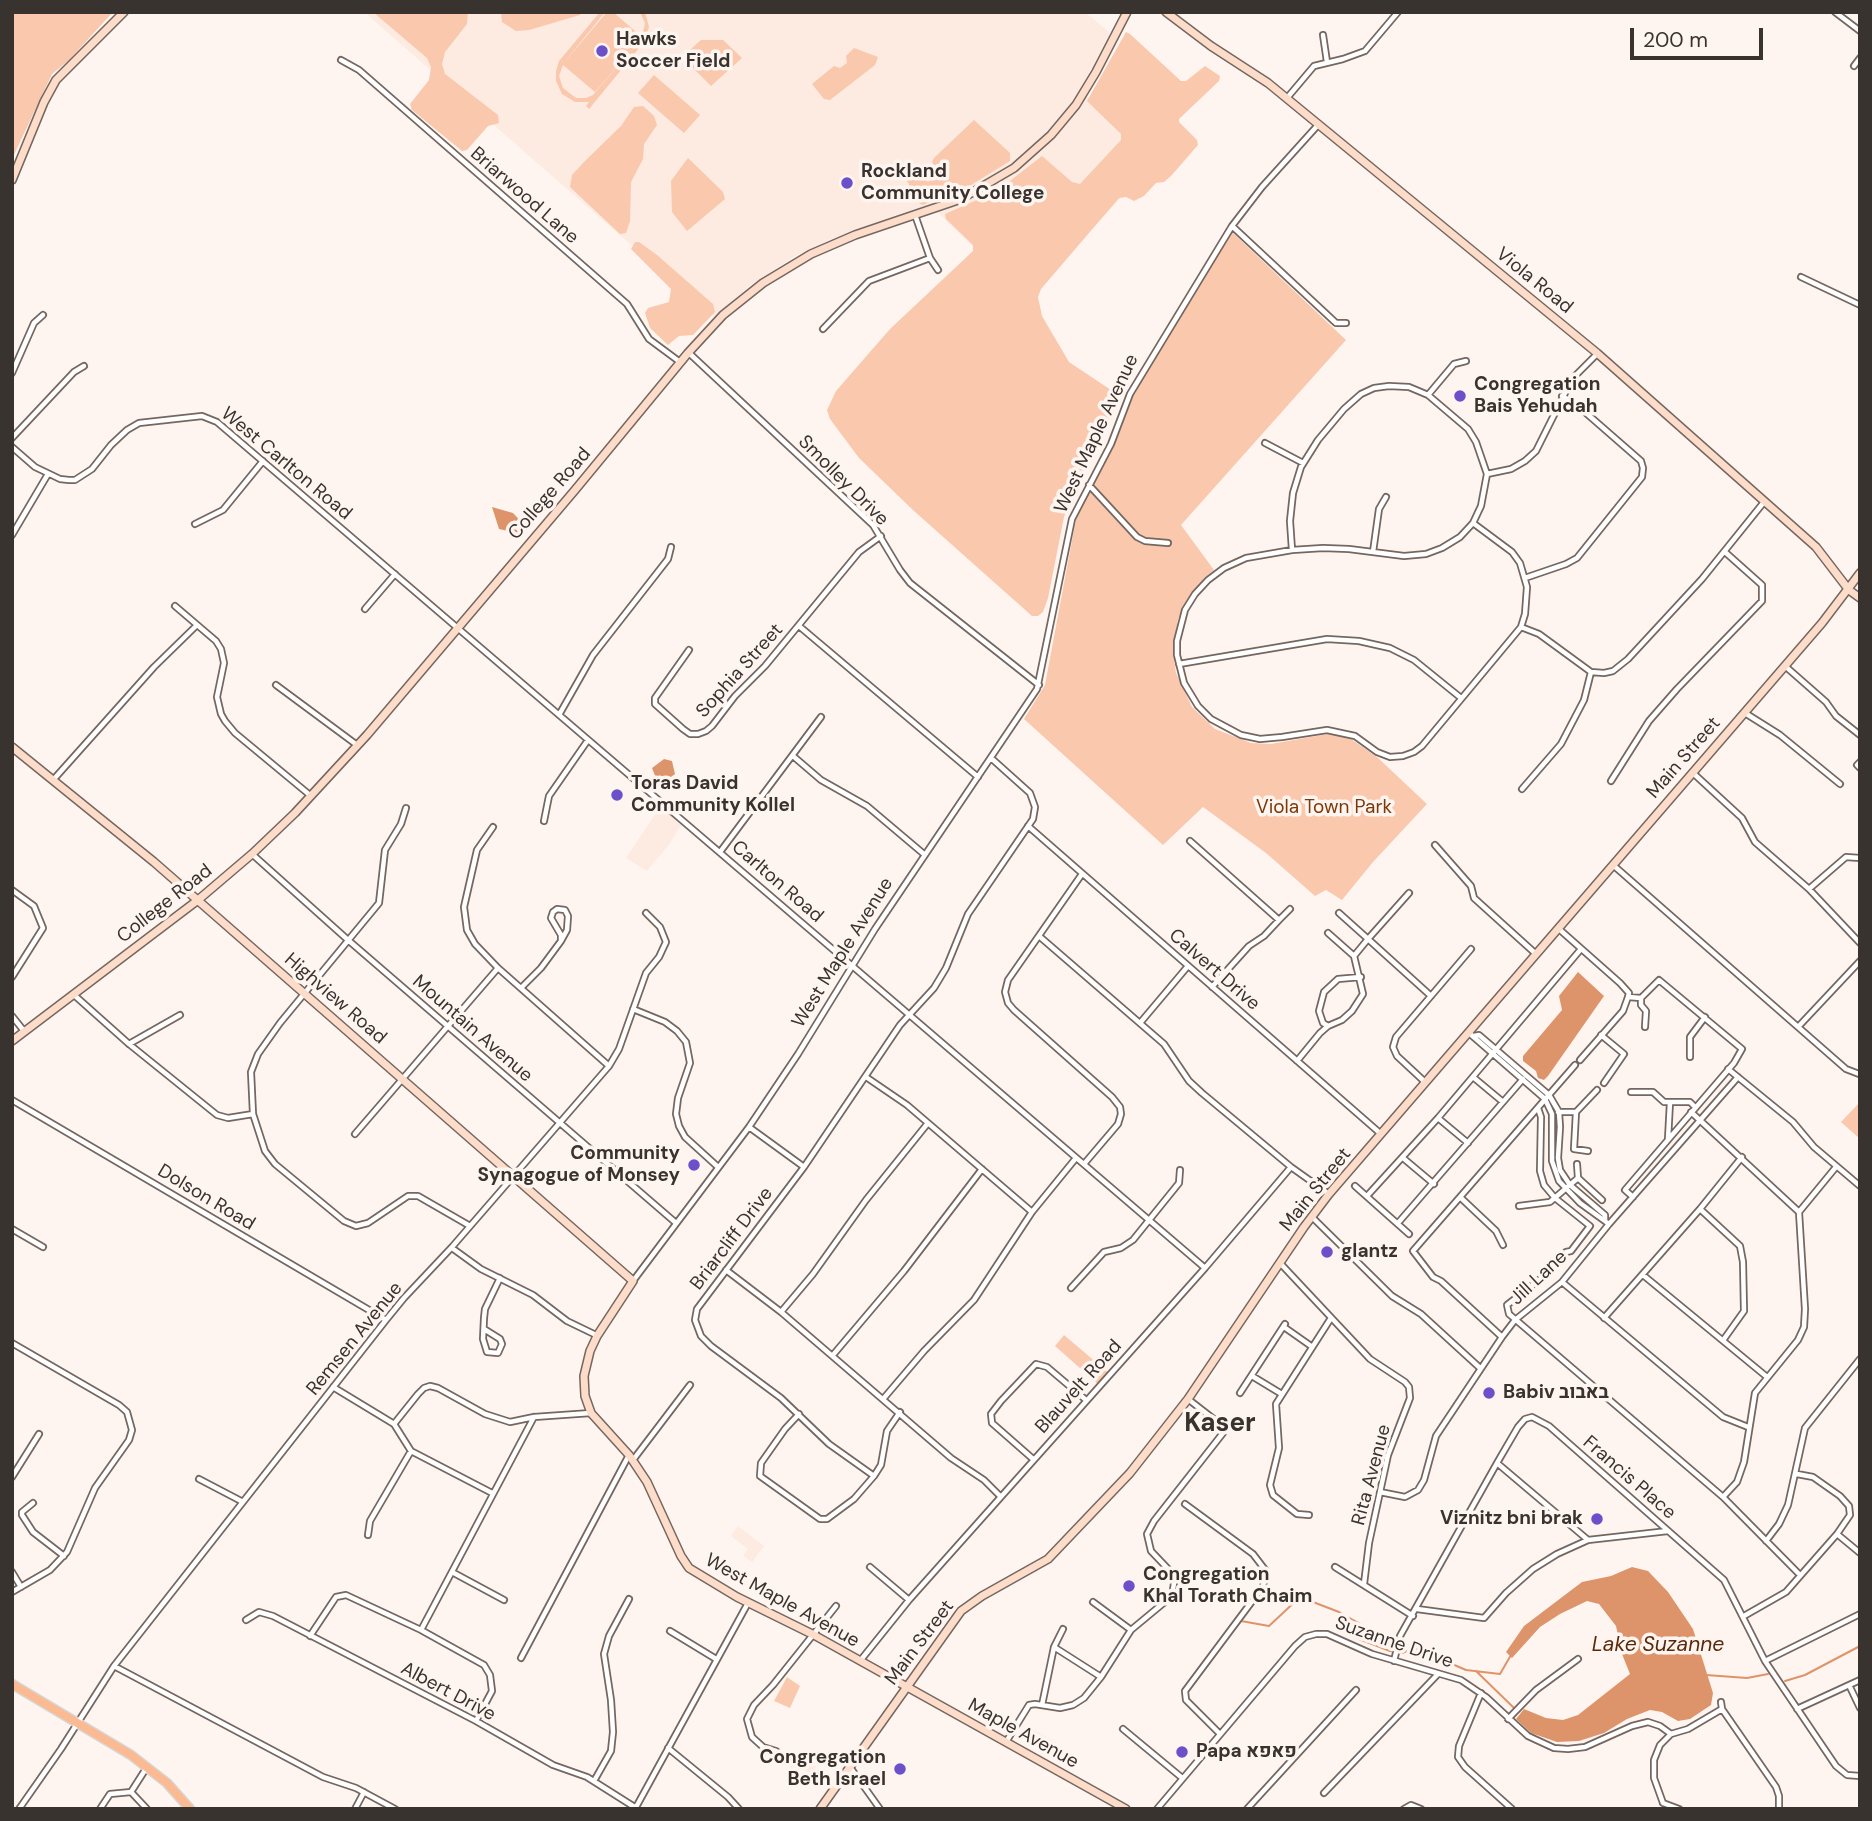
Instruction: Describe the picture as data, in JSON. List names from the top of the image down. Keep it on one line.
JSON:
{"streets":{"street":["Briarwood Lane","Viola Road","West Maple Avenue","West Carlton Road","Smolley Drive","College Road","Sophia Street","Main Street","Carlton Road","Calvert Drive","Highview Road","Mountain Avenue","Dolson Road","Briarcliff Drive","Jill Lane","Remsen Avenue","Blauvelt Road","Rita Avenue","Francis Place","Suzanne Drive","Albert Drive","Maple Avenue"]},"crossings":[["Briarwood Lane","College Road"],["Viola Road","West Maple Avenue"],["Viola Road","Main Street"],["West Maple Avenue","Smolley Drive"],["West Maple Avenue","Main Street"],["West Maple Avenue","Carlton Road"],["West Maple Avenue","Highview Road"],["West Maple Avenue","Mountain Avenue"],["West Maple Avenue","Blauvelt Road"],["West Maple Avenue","Maple Avenue"],["West Carlton Road","College Road"],["West Carlton Road","Carlton Road"],["Smolley Drive","College Road"],["Smolley Drive","Sophia Street"],["College Road","Carlton Road"],["College Road","Highview Road"],["College Road","Mountain Avenue"],["Main Street","Calvert Drive"],["Main Street","Rita Avenue"],["Main Street","Maple Avenue"],["Carlton Road","Briarcliff Drive"],["Carlton Road","Blauvelt Road"],["Calvert Drive","Briarcliff Drive"],["Highview Road","Remsen Avenue"],["Mountain Avenue","Remsen Avenue"],["Dolson Road","Remsen Avenue"],["Jill Lane","Rita Avenue"],["Francis Place","Suzanne Drive"]],"districts":["Kaser"],"water":["Lake Suzanne"],"parks":["Viola Town Park"],"places":["Hawks Soccer Field","Rockland Community College","Congregation Bais Yehudah","Toras David Community Kollel","Community Synagogue of Monsey","glantz","Babiv באבוב","Viznitz bni brak","Congregation Khal Torath Chaim","Papa פאפא","Congregation Beth Israel"],"scale_bar":"200 m"}
